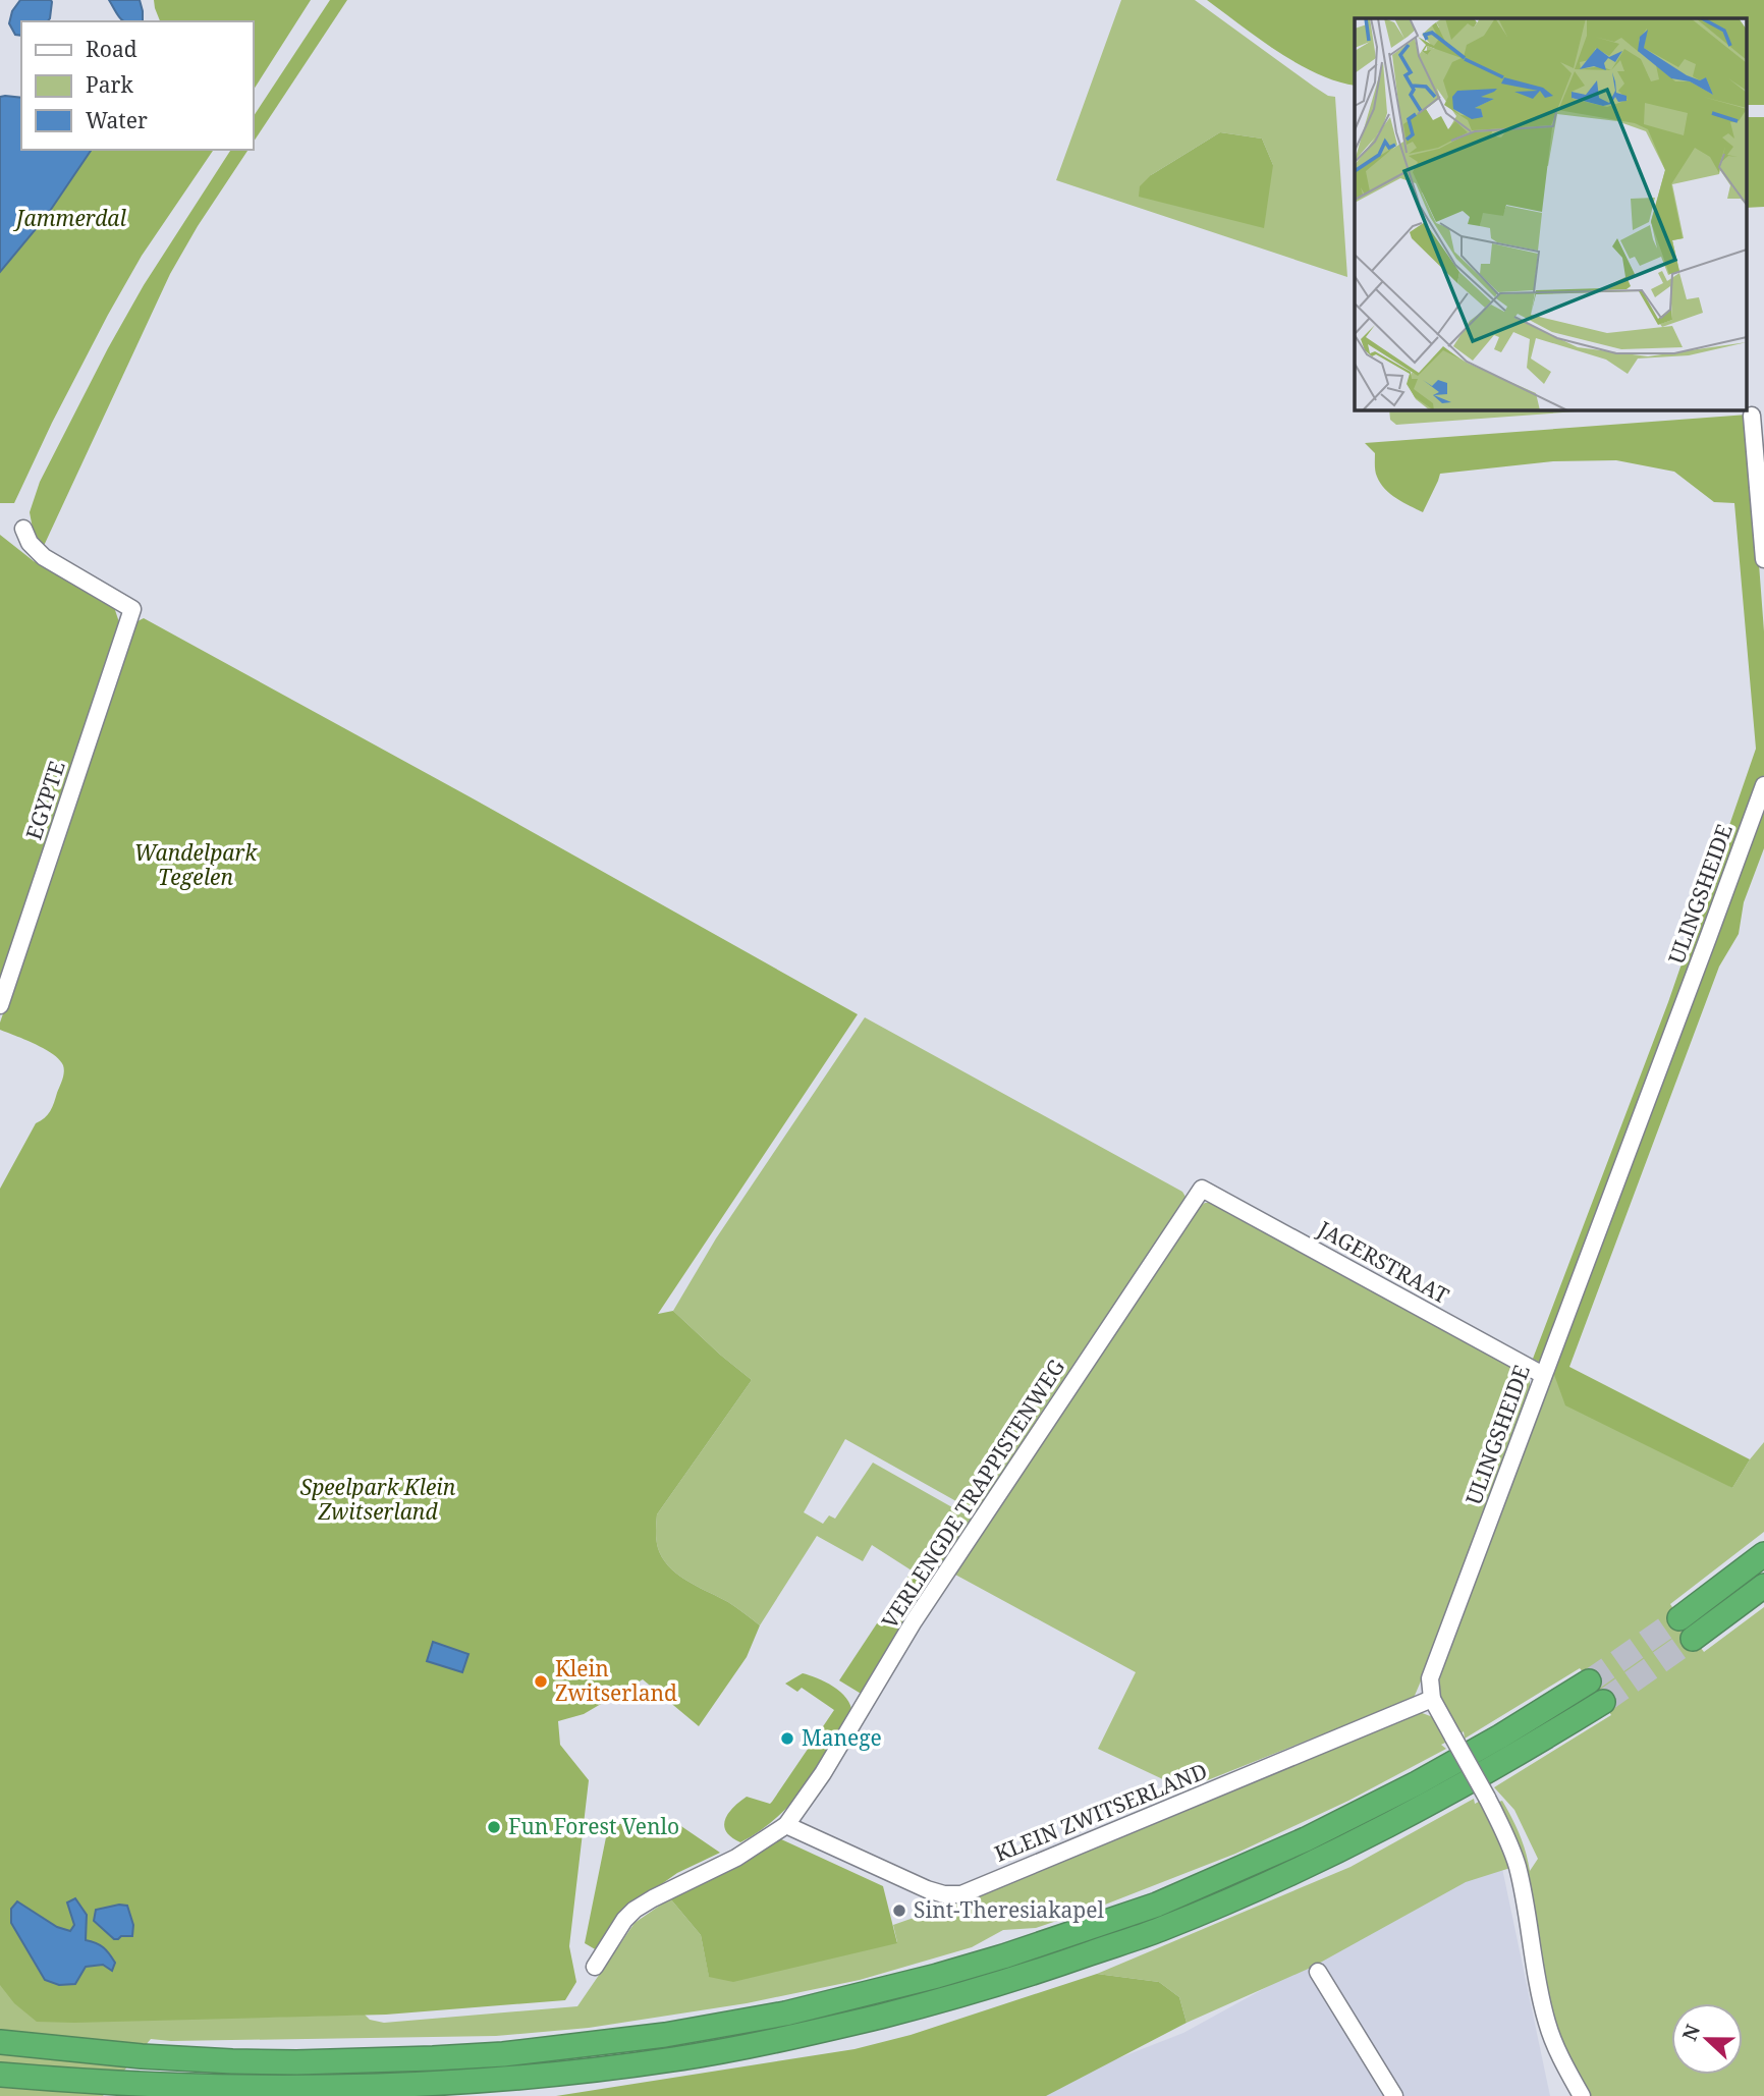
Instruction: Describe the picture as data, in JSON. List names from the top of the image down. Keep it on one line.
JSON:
{"streets":{"street":["EGYPTE","ULINGSHEIDE","JAGERSTRAAT","VERLENGDE TRAPPISTENWEG","KLEIN ZWITSERLAND"]},"crossings":[["ULINGSHEIDE","JAGERSTRAAT"],["ULINGSHEIDE","KLEIN ZWITSERLAND"],["JAGERSTRAAT","VERLENGDE TRAPPISTENWEG"],["VERLENGDE TRAPPISTENWEG","KLEIN ZWITSERLAND"]],"parks":["Jammerdal","Wandelpark Tegelen","Speelpark Klein Zwitserland"],"places":["Klein Zwitserland","Manege","Fun Forest Venlo","Sint-Theresiakapel"],"legend":["Road","Park","Water"],"north":"left"}
